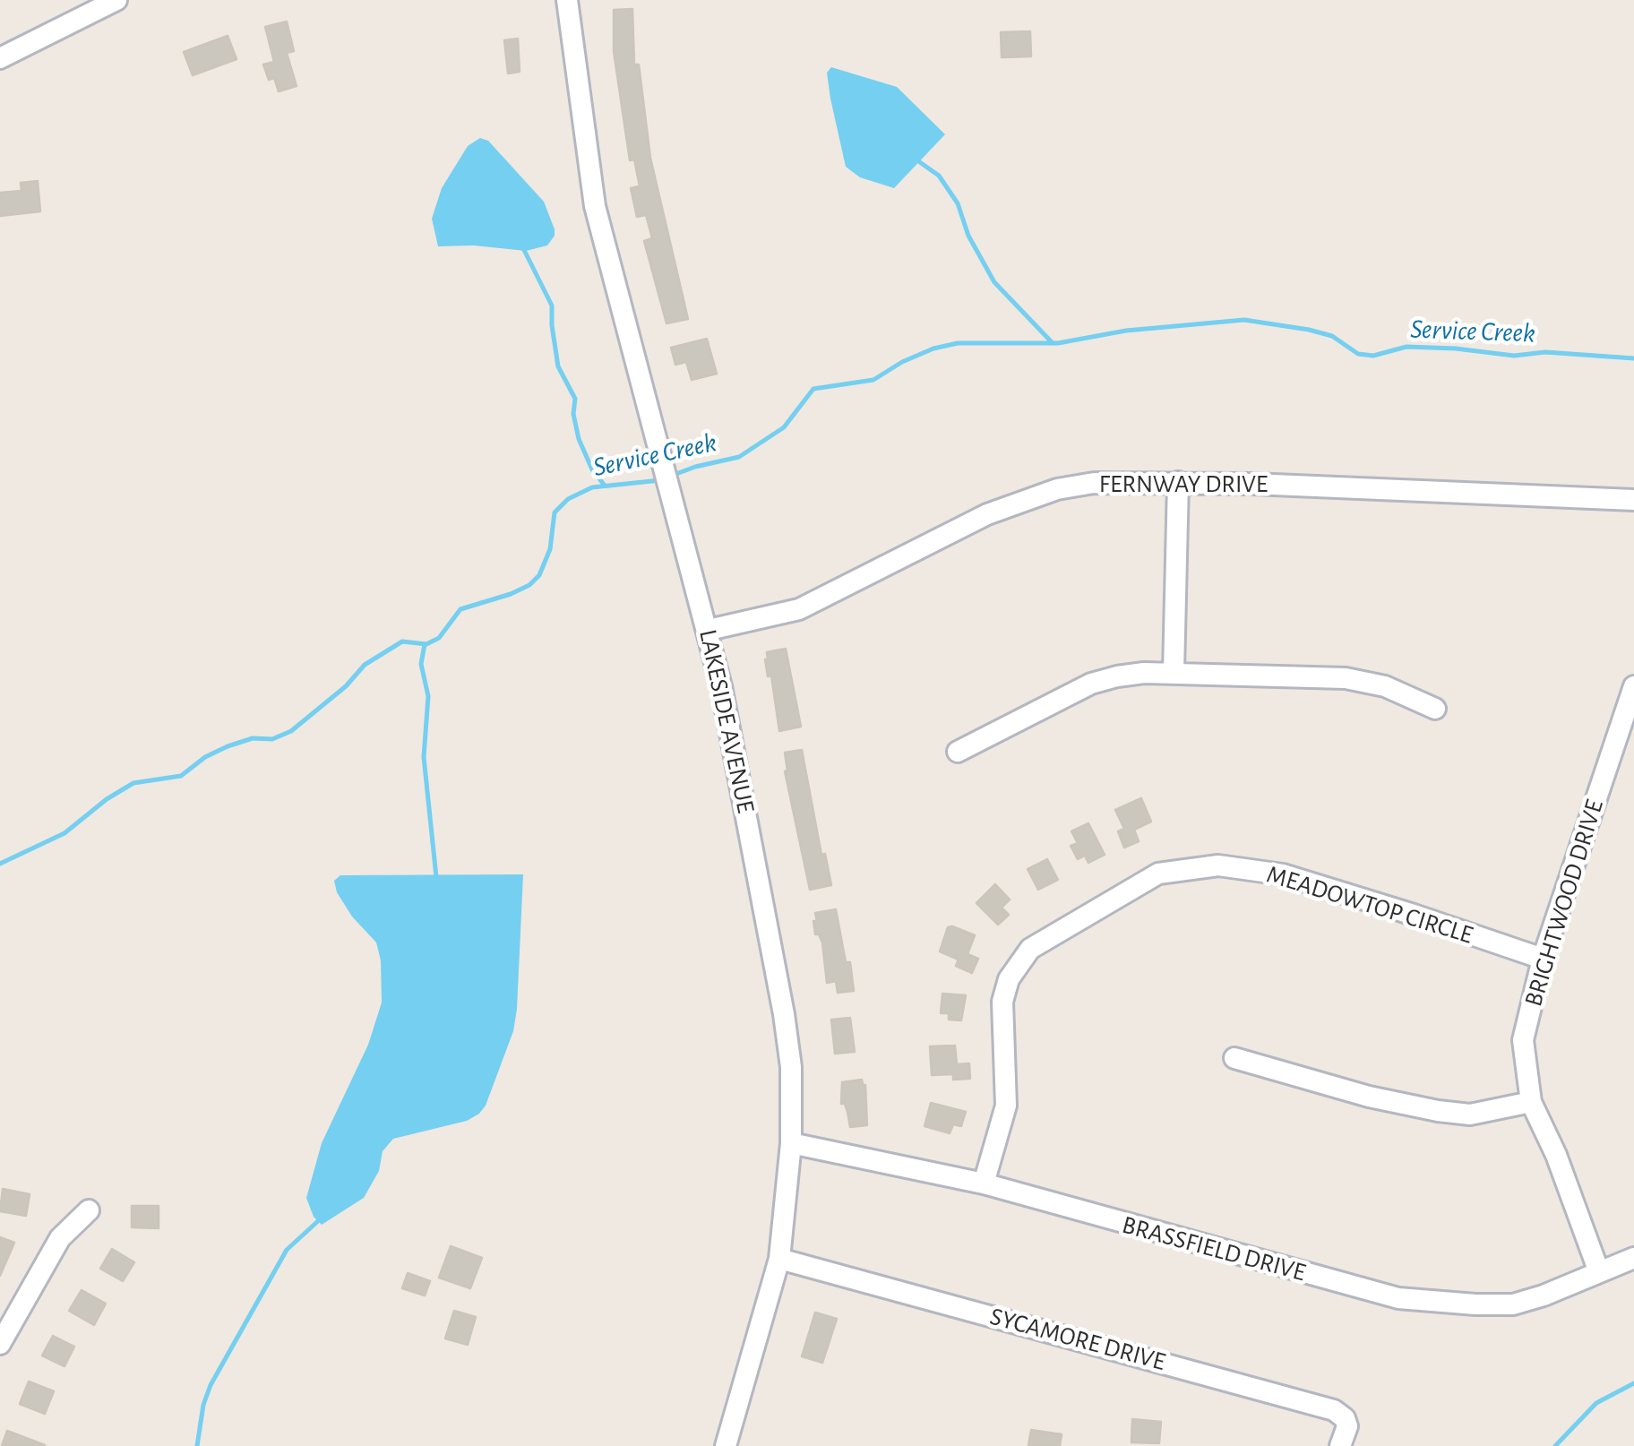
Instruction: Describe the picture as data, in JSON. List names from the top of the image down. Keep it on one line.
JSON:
{"streets":{"street":["FERNWAY DRIVE","LAKESIDE AVENUE","BRIGHTWOOD DRIVE","MEADOWTOP CIRCLE","BRASSFIELD DRIVE","SYCAMORE DRIVE"]},"crossings":[["FERNWAY DRIVE","LAKESIDE AVENUE"],["LAKESIDE AVENUE","BRASSFIELD DRIVE"],["LAKESIDE AVENUE","SYCAMORE DRIVE"],["BRIGHTWOOD DRIVE","MEADOWTOP CIRCLE"],["BRIGHTWOOD DRIVE","BRASSFIELD DRIVE"],["MEADOWTOP CIRCLE","BRASSFIELD DRIVE"]],"water":["Service Creek"]}
